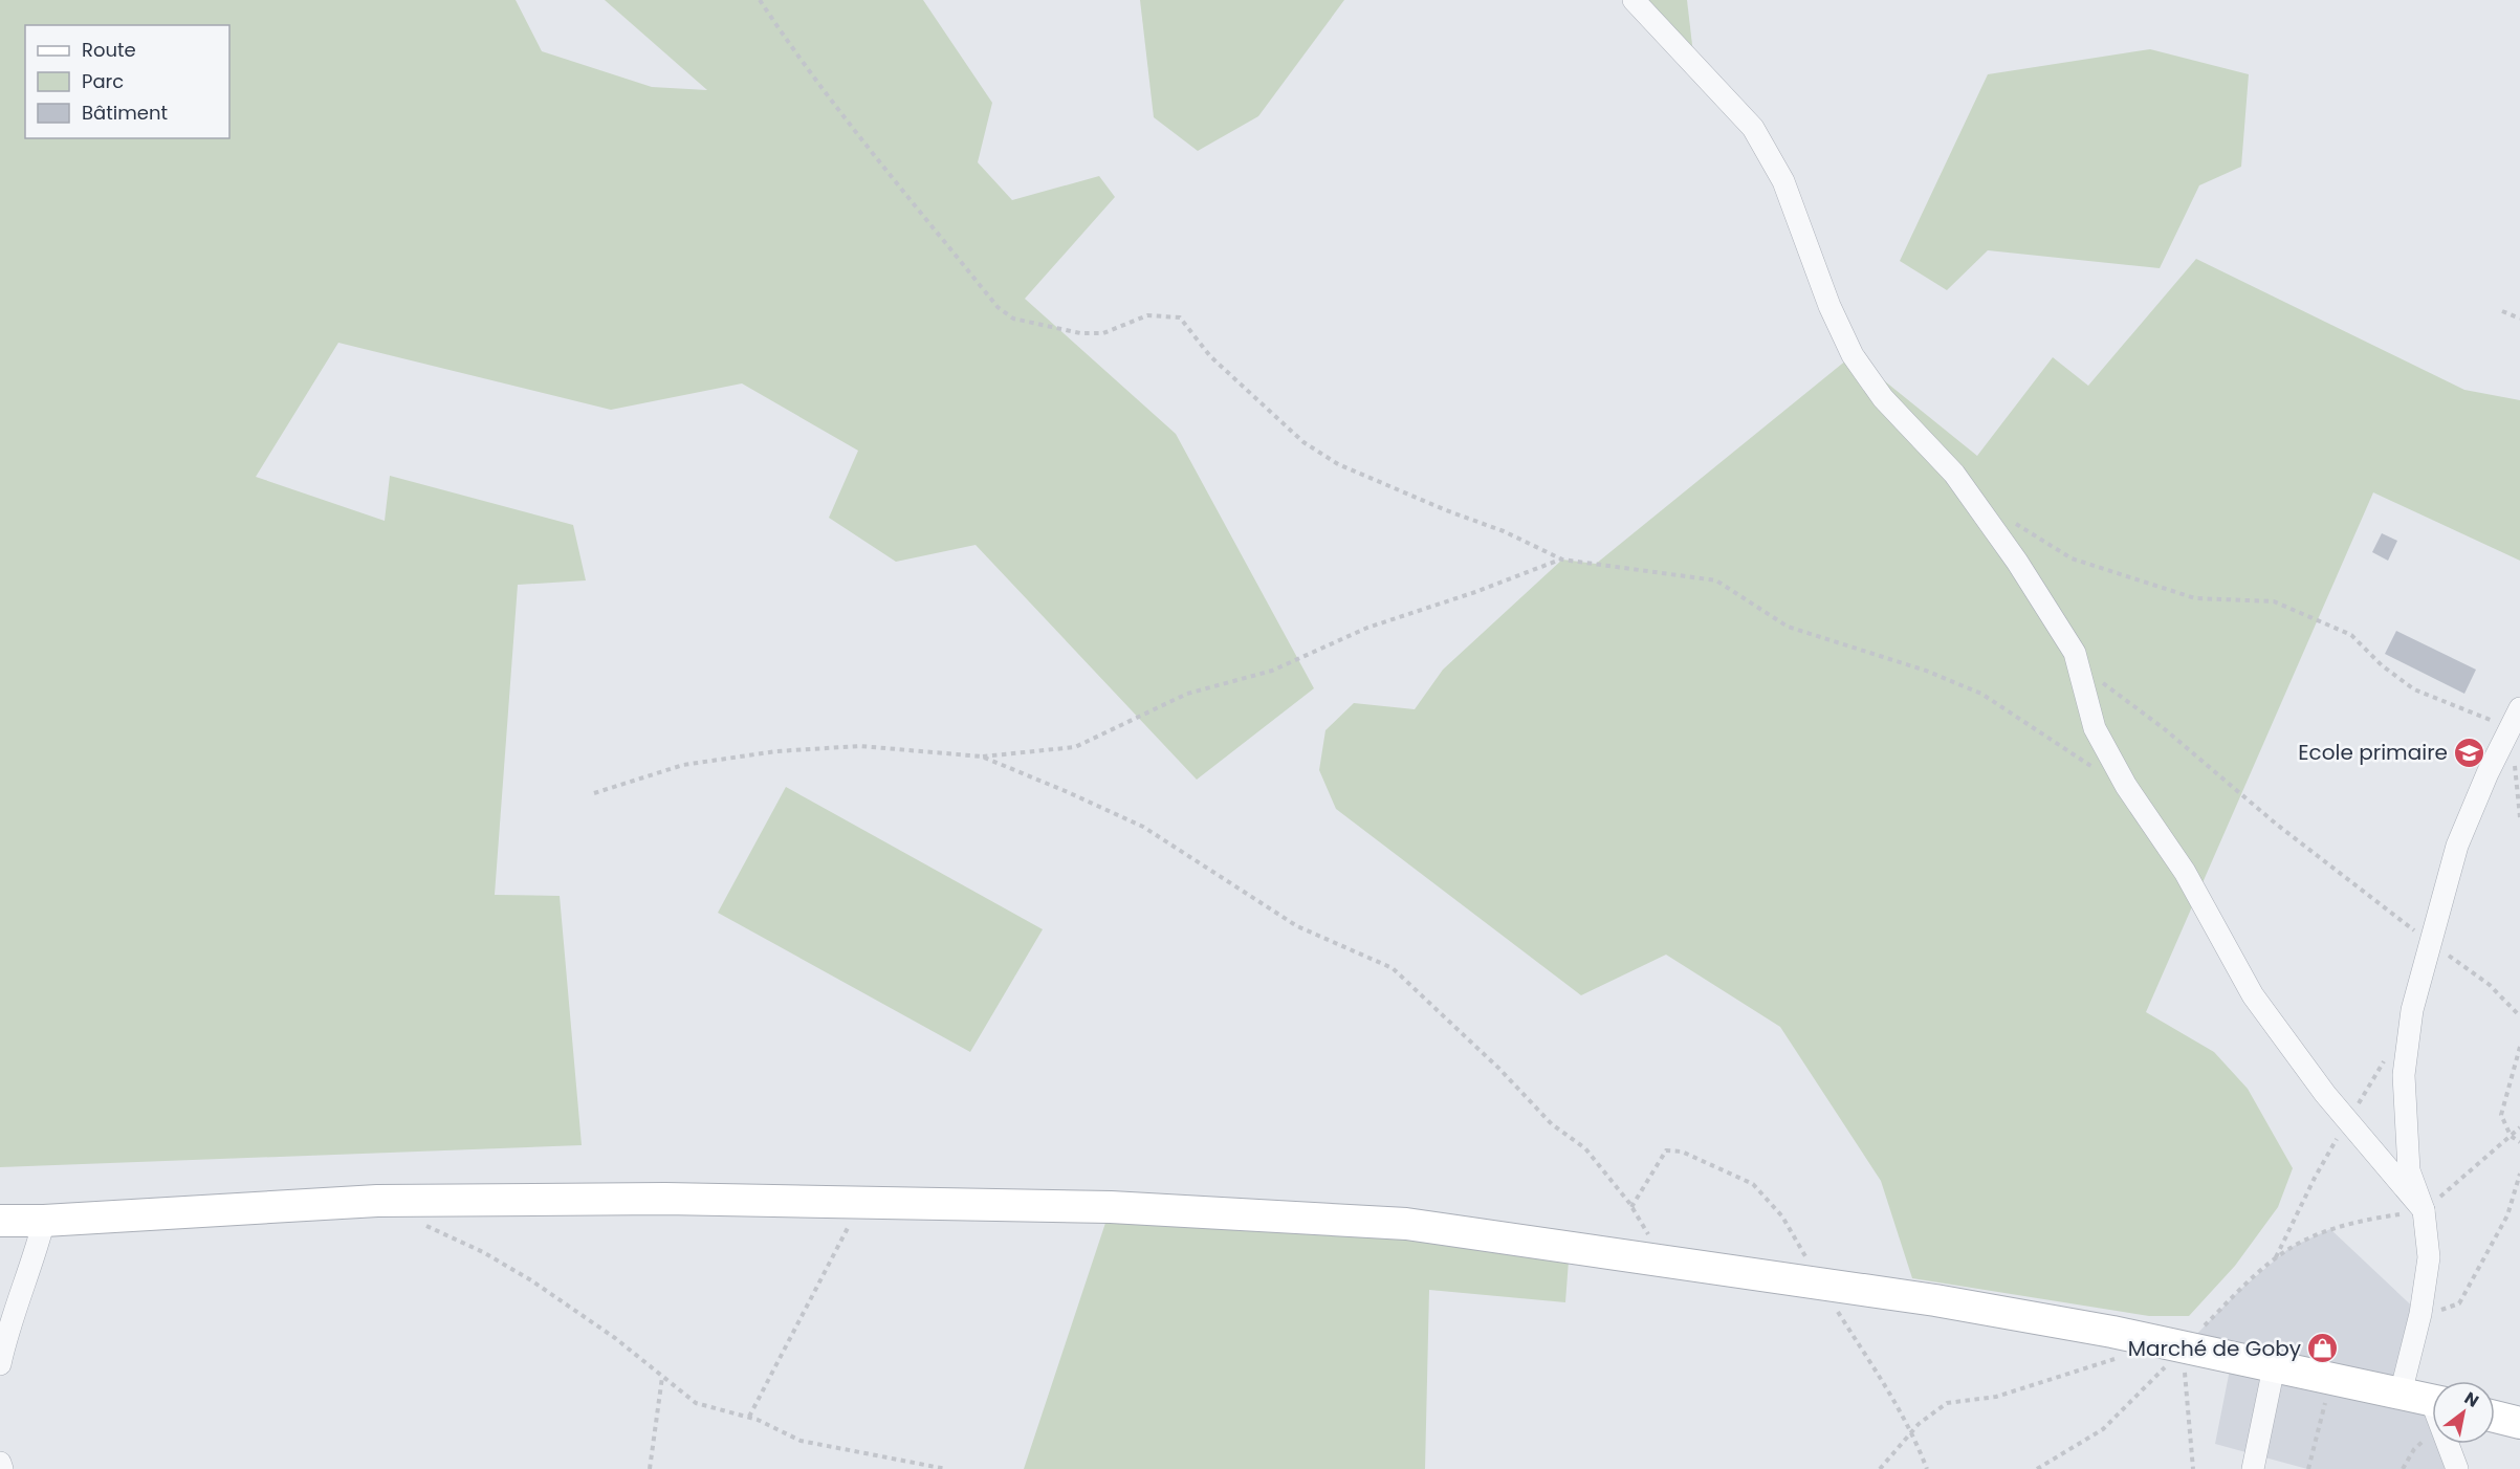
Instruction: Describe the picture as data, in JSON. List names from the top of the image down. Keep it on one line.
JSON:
{"places":{"school or university":["Ecole primaire"],"shop":["Marché de Goby"]},"legend":["Route","Parc","Bâtiment"],"north":"top right"}
